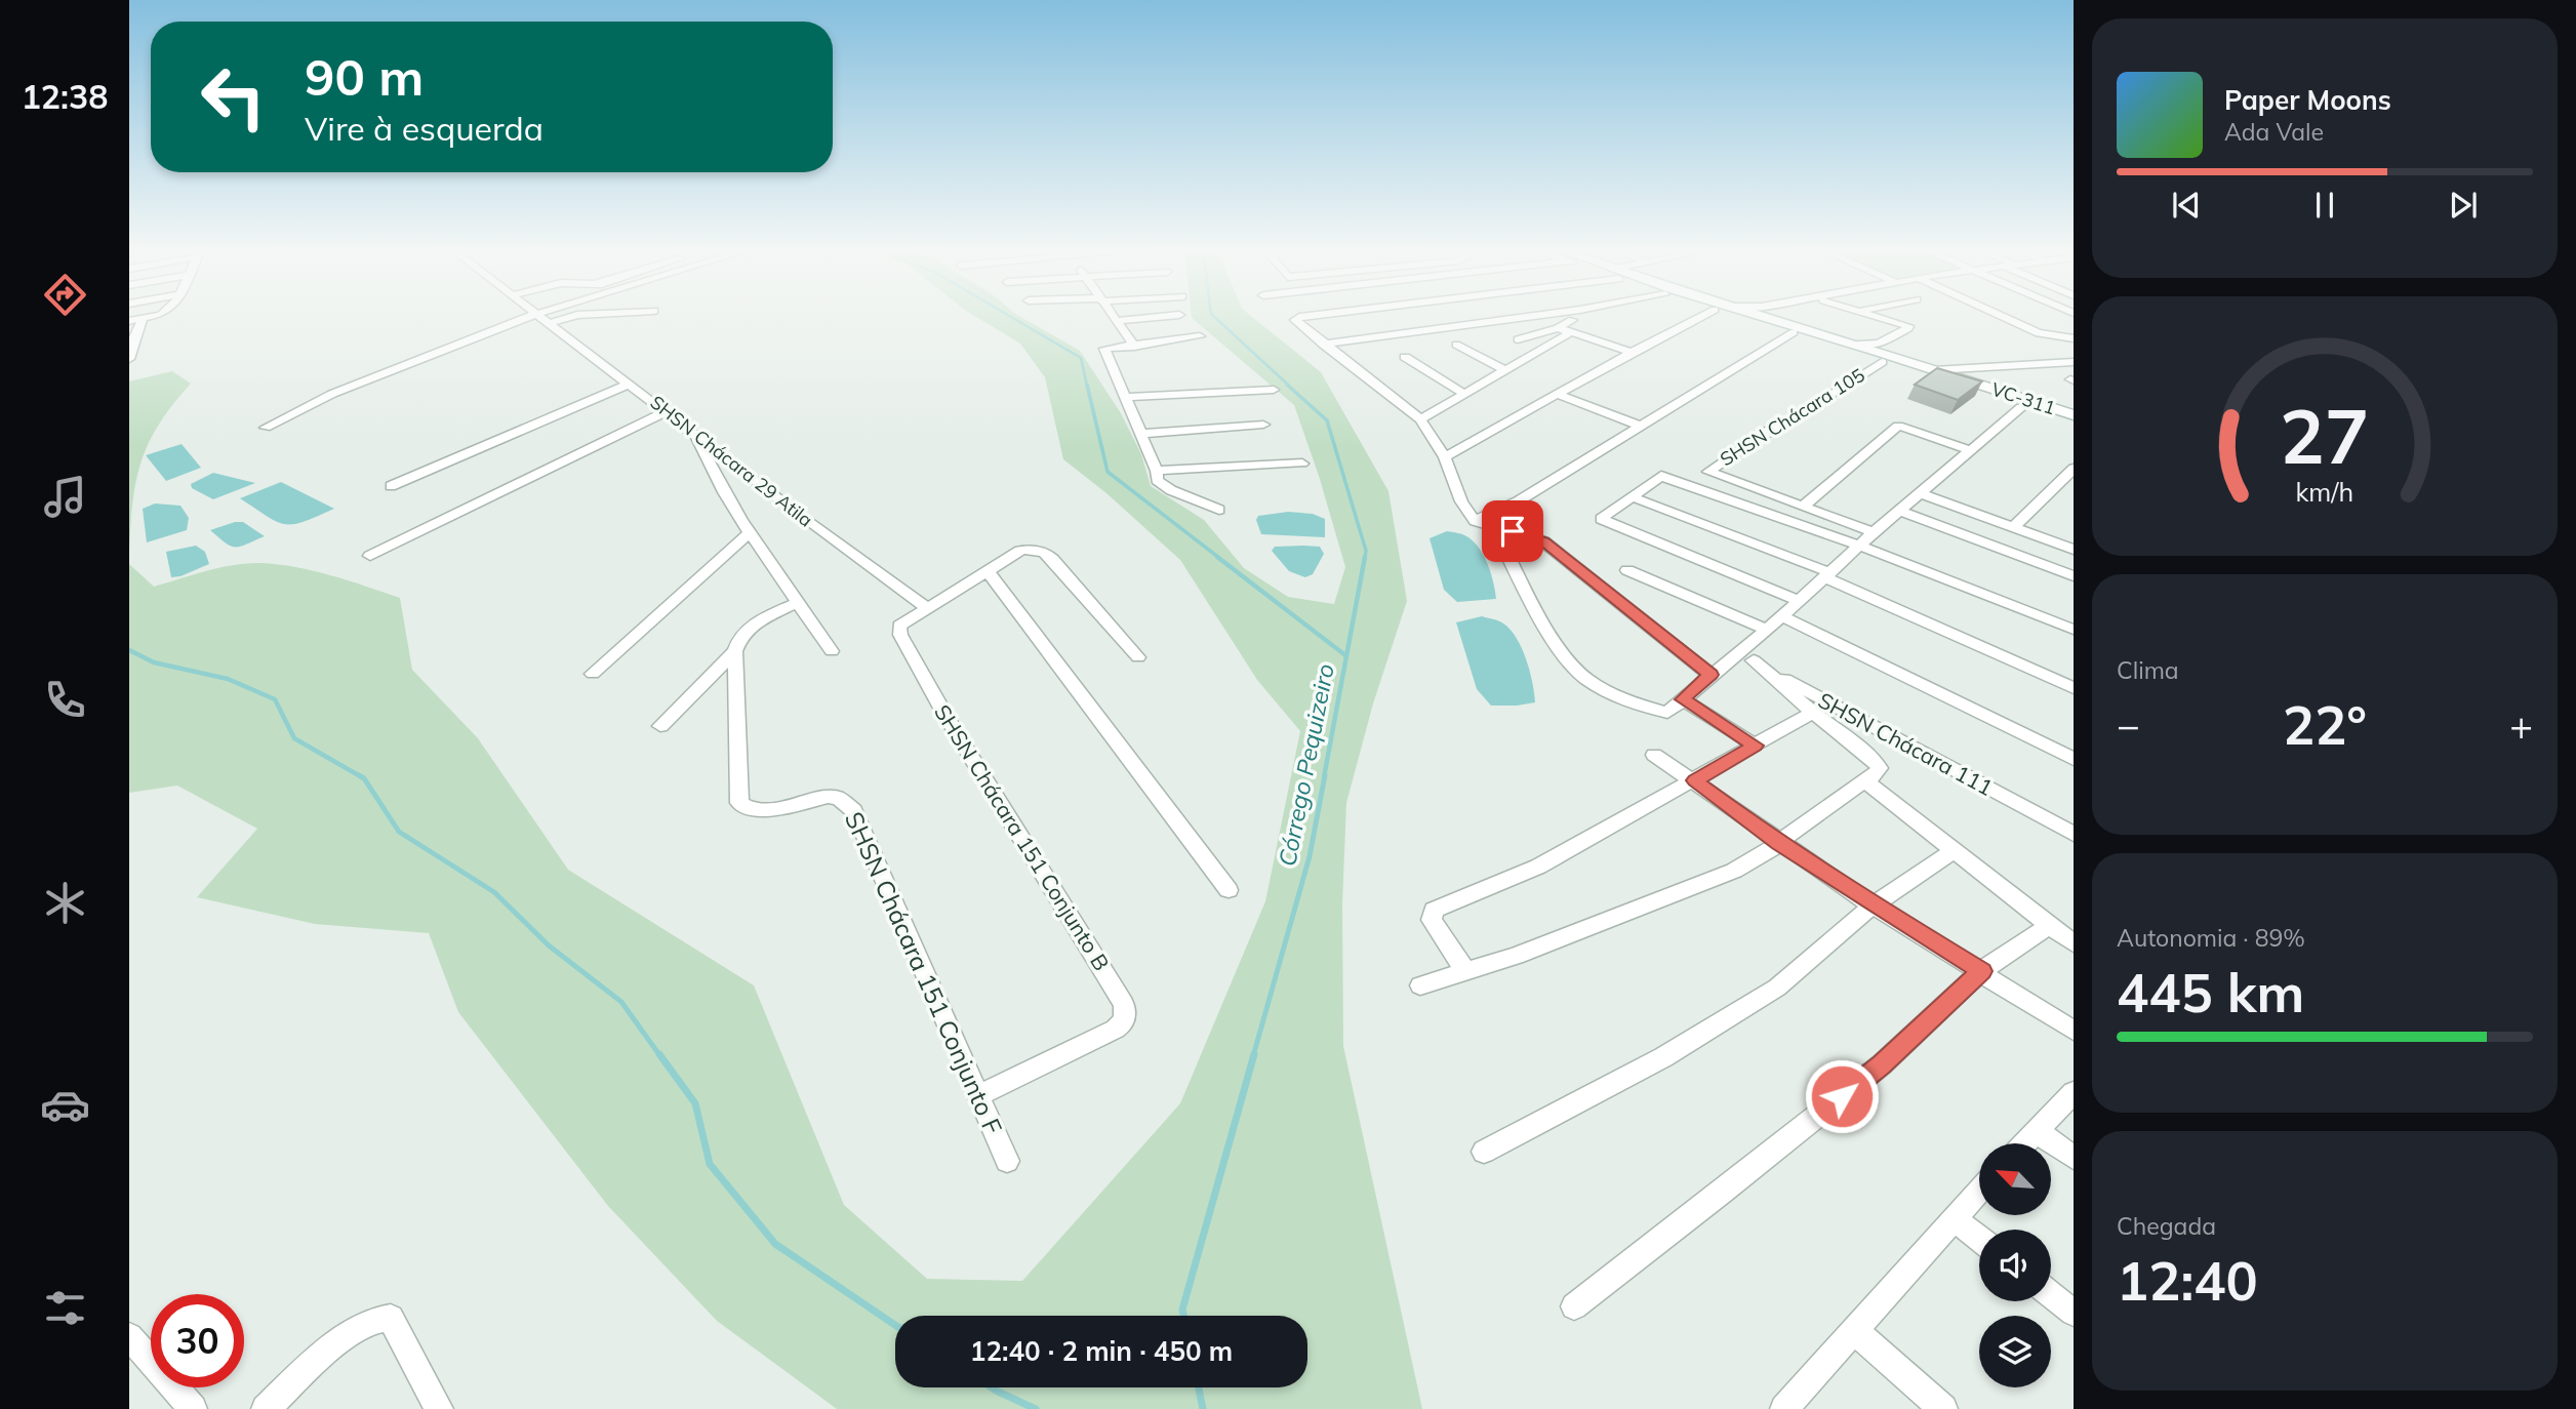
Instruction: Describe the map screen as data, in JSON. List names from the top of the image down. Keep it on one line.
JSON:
{"streets":{"main road":["VC-311"],"street":["SHSN Chácara 105","SHSN Chácara 29 Atila","SHSN Chácara 111","SHSN Chácara 151 Conjunto B","SHSN Chácara 151 Conjunto F"]},"crossings":[["VC-311","SHSN Chácara 105"],["SHSN Chácara 29 Atila","SHSN Chácara 151 Conjunto B"],["SHSN Chácara 151 Conjunto B","SHSN Chácara 151 Conjunto F"]],"water":["Córrego Pequizeiro"],"north":"top left","page":{"tabs":"12:38","turn":["90 m","Vire à esquerda"],"song":["Paper Moons","Ada Vale"],"tile":["Clima",["Autonomia · 89%","445 km"],["Chegada","12:40"]],"heat":["−","22°","+"],"limit":"30","trip":"12:40 · 2 min · 450 m","gauge":["27","km/h"]}}
